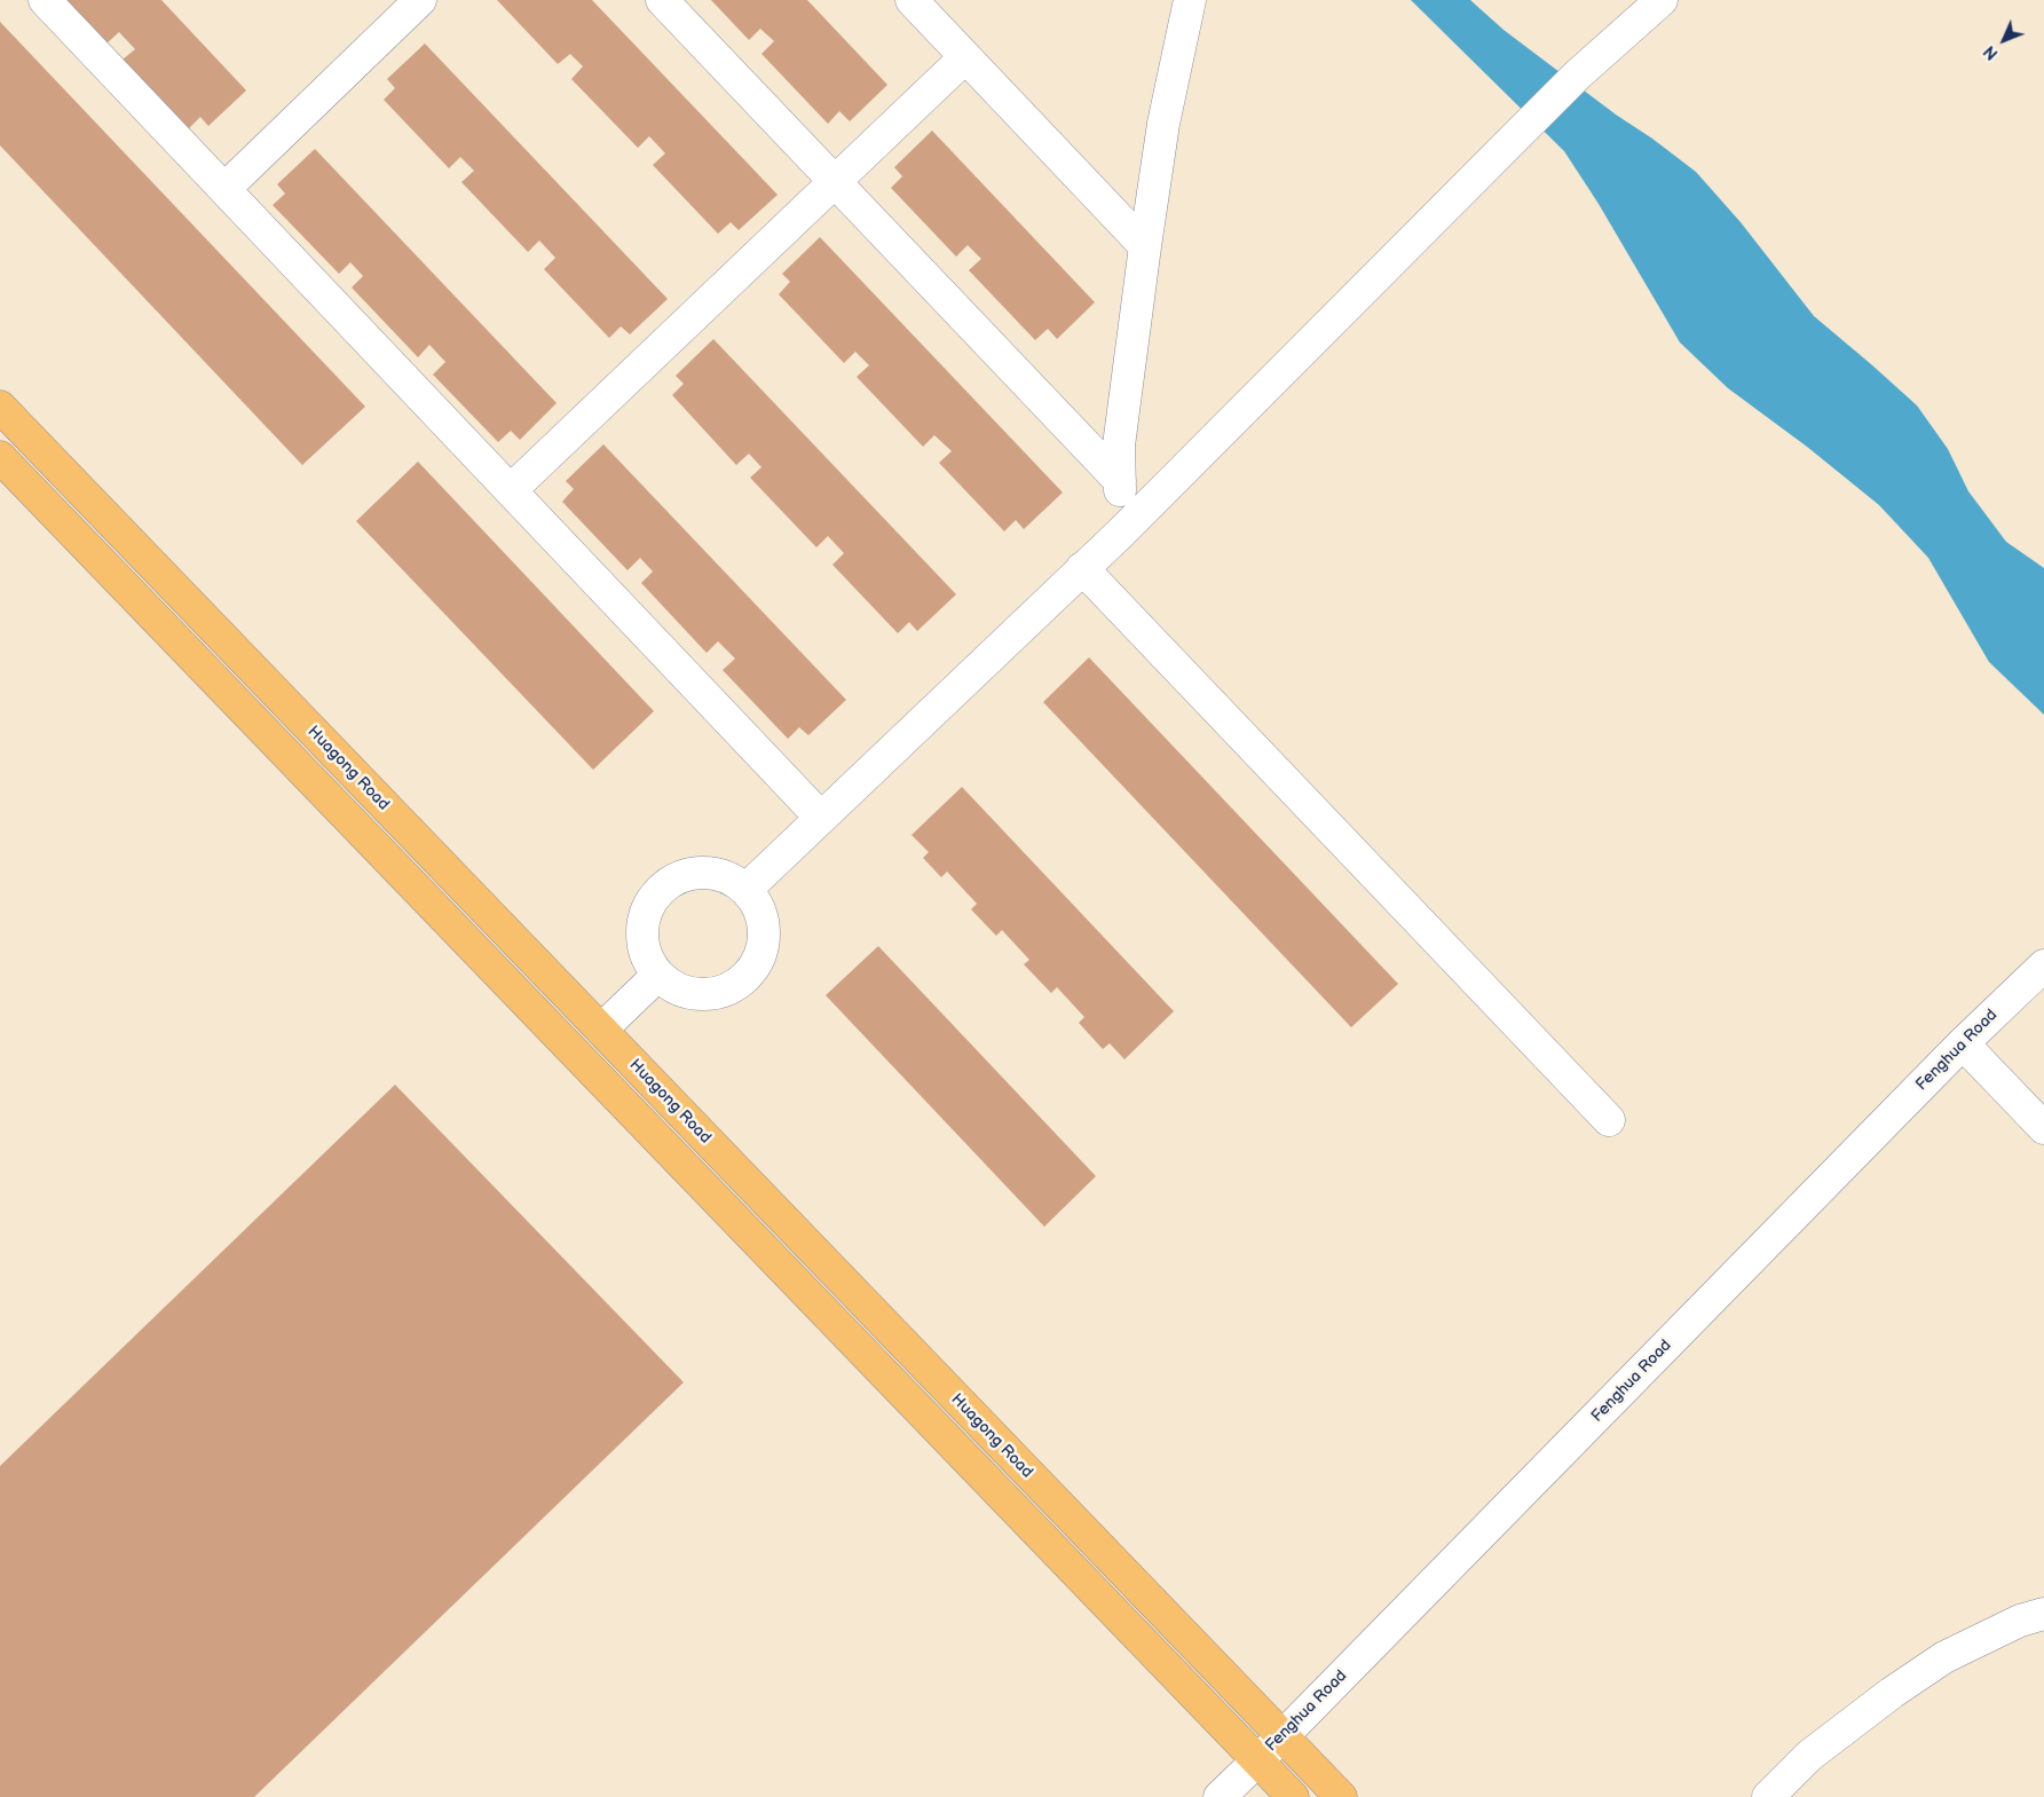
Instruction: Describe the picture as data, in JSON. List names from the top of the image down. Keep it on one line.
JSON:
{"streets":{"main road":["Huagong Road"],"street":["Fenghua Road"]},"crossings":[["Huagong Road","Fenghua Road"]],"north":"bottom left"}
